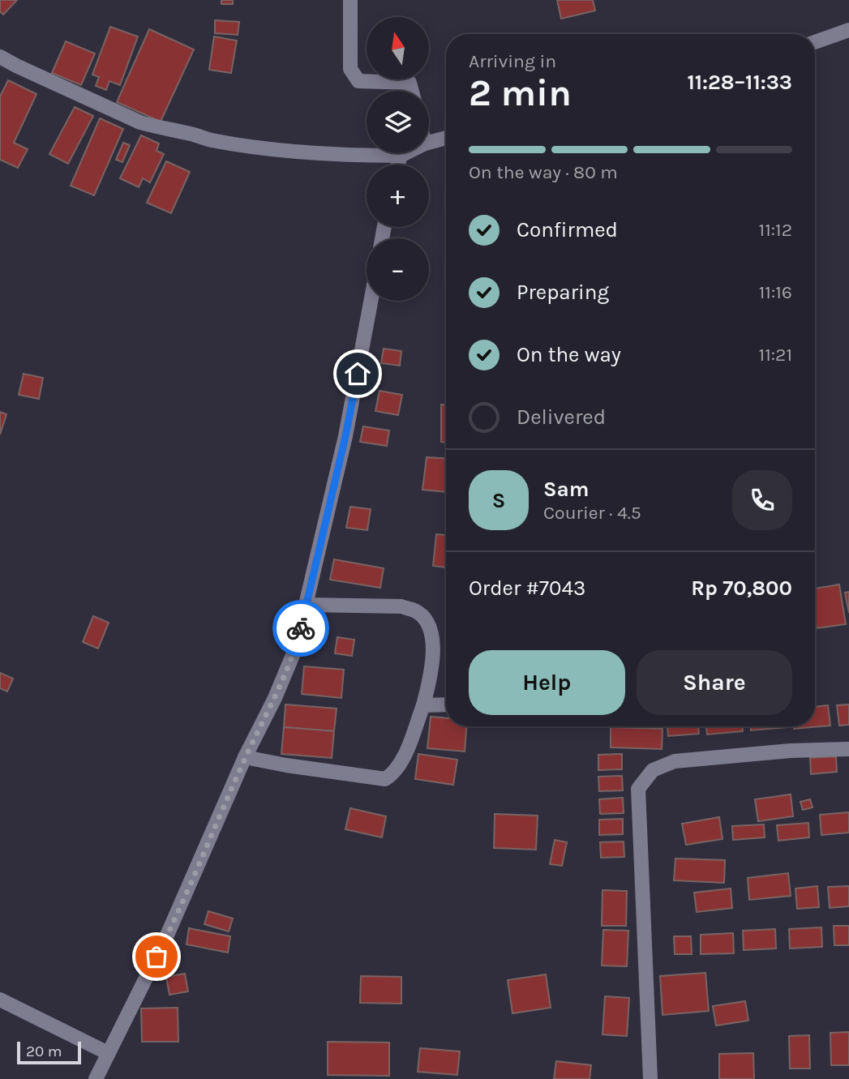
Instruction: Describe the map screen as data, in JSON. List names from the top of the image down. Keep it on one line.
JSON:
{"scale_bar":"20 m","north":"top","page":{"map_buttons":["+","−"],"heading":["2 min","Arriving in","11:28–11:33"],"panel":["Sam","Courier · 4.5","Order #7043","Rp 70,800"],"bar":"On the way · 80 m","list":[["Confirmed","11:12"],["Preparing","11:16"],["On the way","11:21"],"Delivered"],"round":"S","buttons":["Help","Share"],"scale":"20 m"}}
